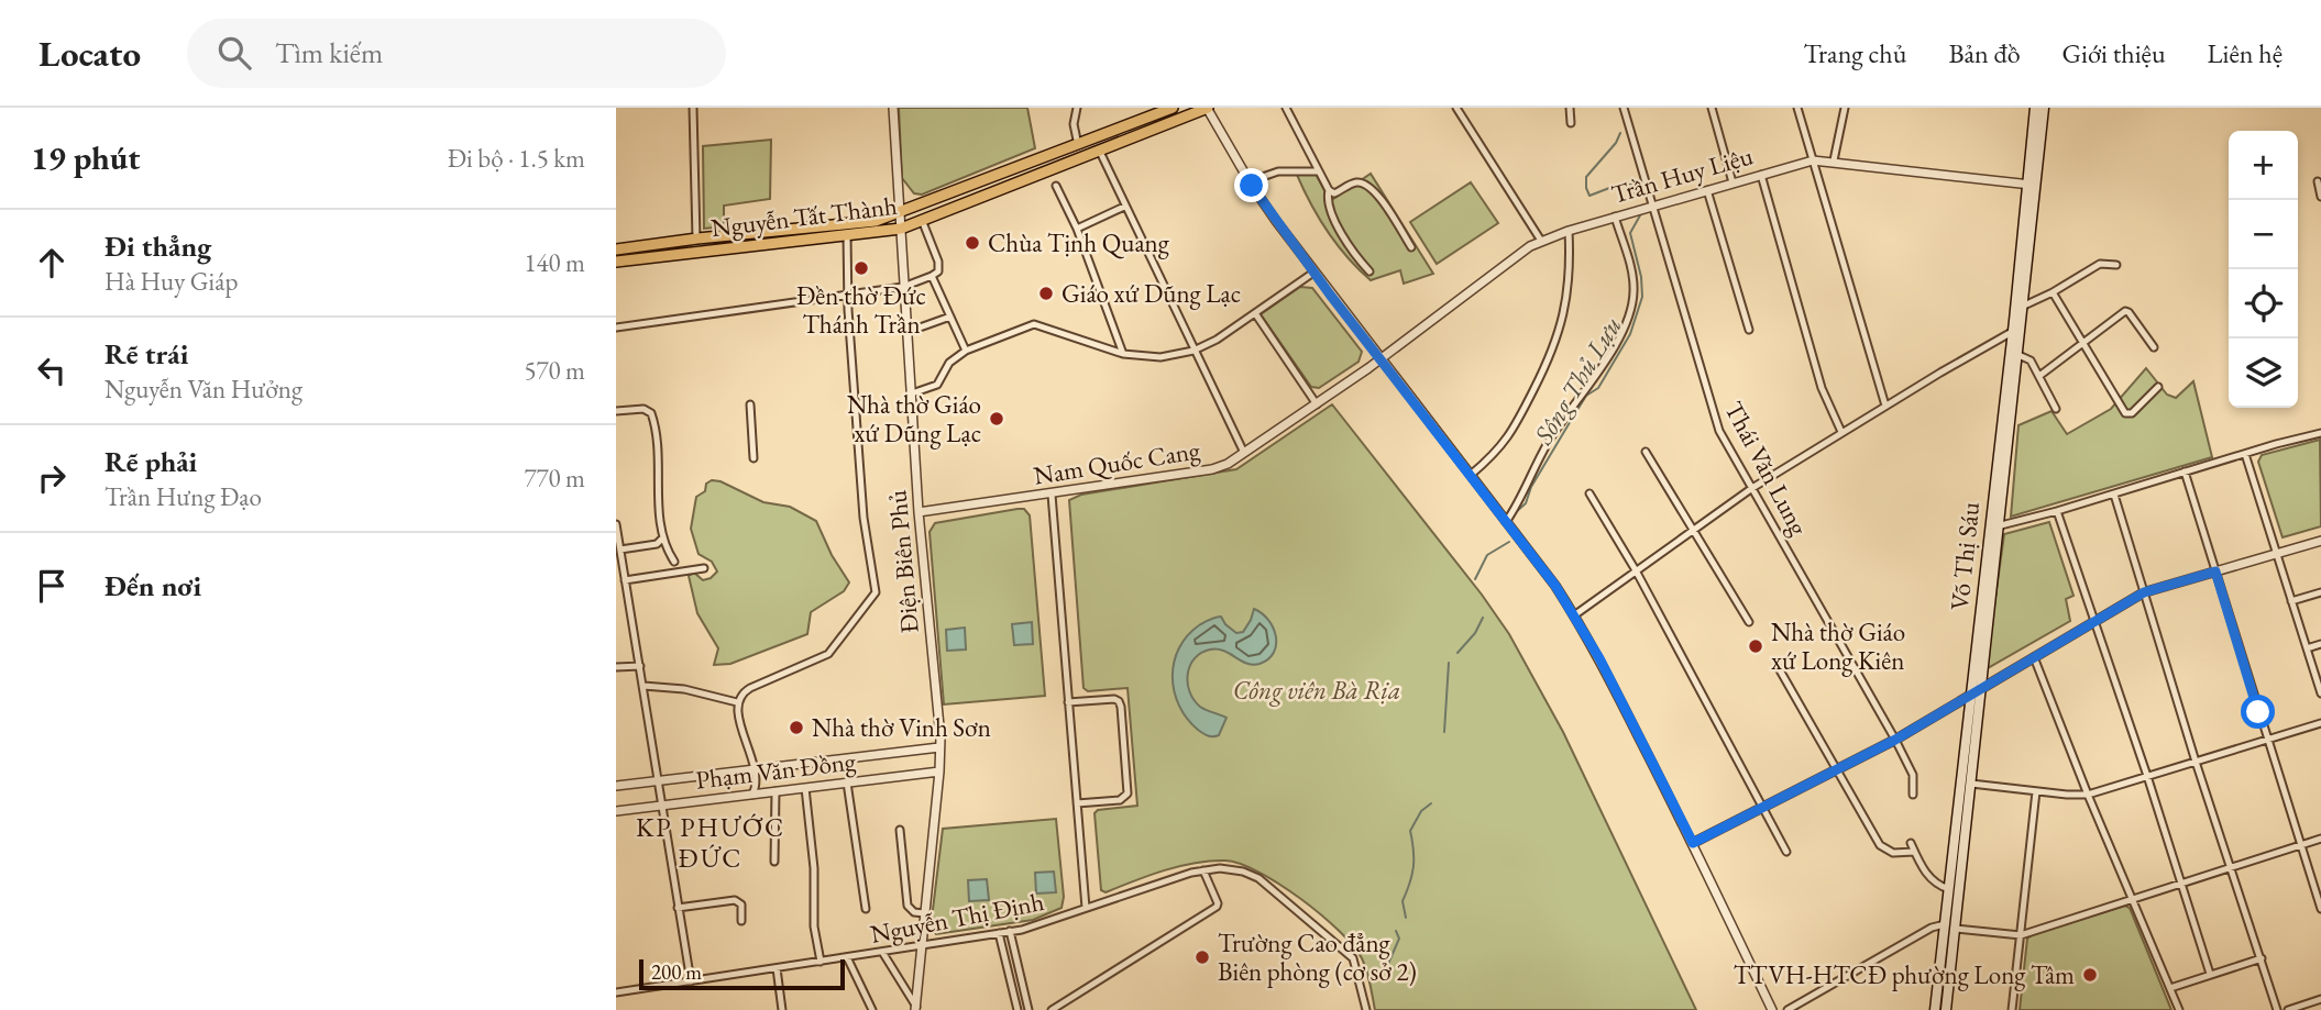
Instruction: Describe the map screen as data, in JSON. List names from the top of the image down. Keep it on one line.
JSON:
{"streets":{"main road":["Nguyễn Tất Thành","Võ Thị Sáu"],"street":["Trần Huy Liệu","Nam Quốc Cang","Thái Văn Lung","Điện Biên Phủ","Phạm Văn Đồng","Nguyễn Thị Định"]},"crossings":[["Trần Huy Liệu","Nam Quốc Cang"],["Trần Huy Liệu","Thái Văn Lung"],["Trần Huy Liệu","Võ Thị Sáu"],["Nguyễn Tất Thành","Điện Biên Phủ"],["Nam Quốc Cang","Điện Biên Phủ"],["Điện Biên Phủ","Phạm Văn Đồng"],["Điện Biên Phủ","Nguyễn Thị Định"]],"districts":["KP PHƯỚC ĐỨC"],"water":["Sông Thủ Lựu"],"parks":["Công viên Bà Rịa"],"places":["Chùa Tịnh Quang","Đền thờ Đức Thánh Trần","Giáo xứ Dũng Lạc","Nhà thờ Giáo xứ Dũng Lạc","Nhà thờ Giáo xứ Long Kiên","Nhà thờ Vinh Sơn","Trường Cao đẳng Biên phòng (cơ sở 2)","TTVH-HTCĐ phường Long Tâm"],"scale_bar":"200 m","page":{"header":"Locato","search":"Tìm kiếm","nav":["Trang chủ","Bản đồ","Giới thiệu","Liên hệ"],"heading":["19 phút","Đi bộ · 1.5 km"],"map_buttons":["+","−"],"list":[["Đi thẳng","Hà Huy Giáp","140 m"],["Rẽ trái","Nguyễn Văn Hưởng","570 m"],["Rẽ phải","Trần Hưng Đạo","770 m"],"Đến nơi"],"scale":"200 m"}}
